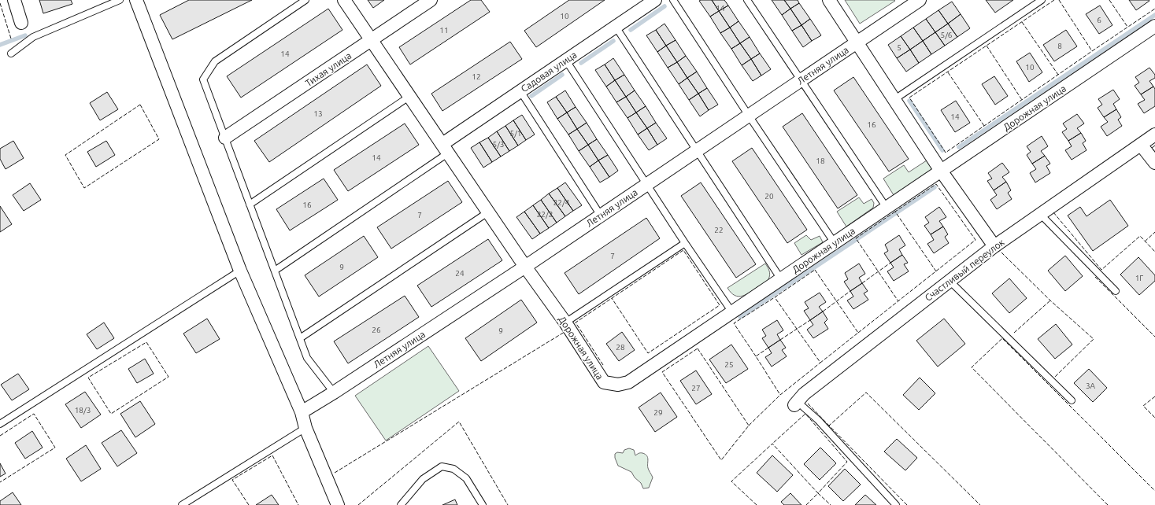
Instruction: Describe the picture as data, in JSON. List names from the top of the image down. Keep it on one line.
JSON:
{"streets":{"street":["Летняя улица","Тихая улица","Садовая улица","Дорожная улица","Счастливый переулок"]},"crossings":[["Летняя улица","Дорожная улица"],["Тихая улица","Дорожная улица"],["Садовая улица","Дорожная улица"]],"house_numbers":["14","10","6","11","5/6","8","5","14","10","12","13","14","16","5/1","5/3","14","18","20","22/4","16","22/2","7","22","7","9","24","1Г","26","9","28","25","3А","27","18/3","29"]}
